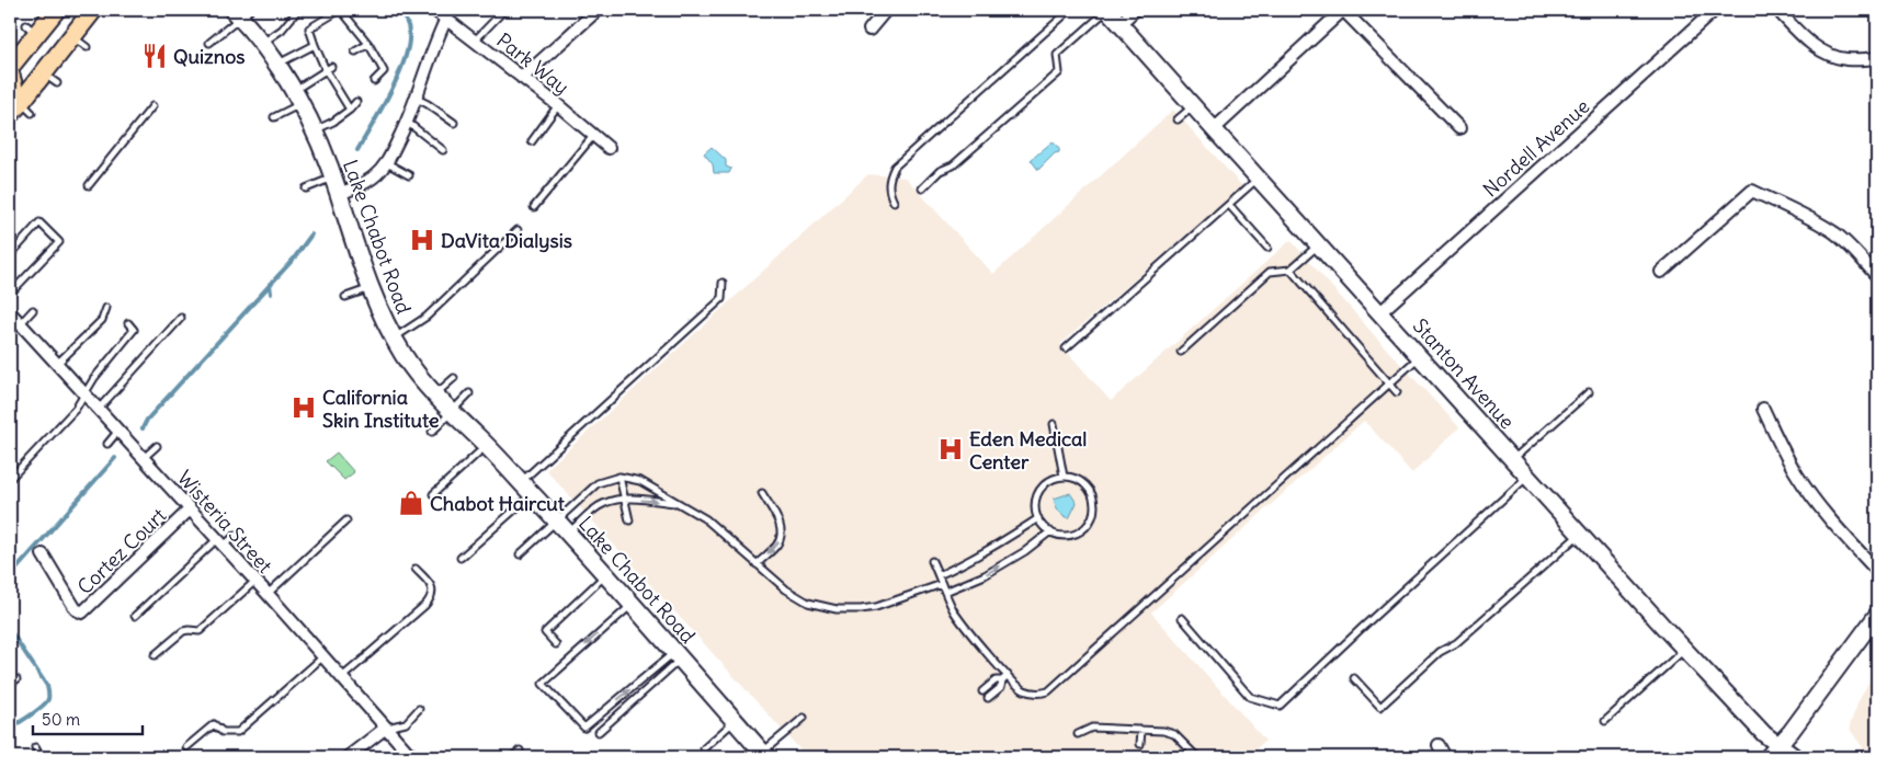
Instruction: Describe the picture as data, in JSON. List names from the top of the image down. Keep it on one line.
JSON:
{"streets":{"main road":["Lake Chabot Road"],"street":["Park Way","Nordell Avenue","Stanton Avenue","Wisteria Street","Cortez Court"]},"crossings":[["Nordell Avenue","Stanton Avenue"],["Wisteria Street","Cortez Court"]],"places":{"restaurant":["Quiznos"],"hospital":["DaVita Dialysis","California Skin Institute","Eden Medical Center"],"shop":["Chabot Haircut"]},"scale_bar":"50 m"}
